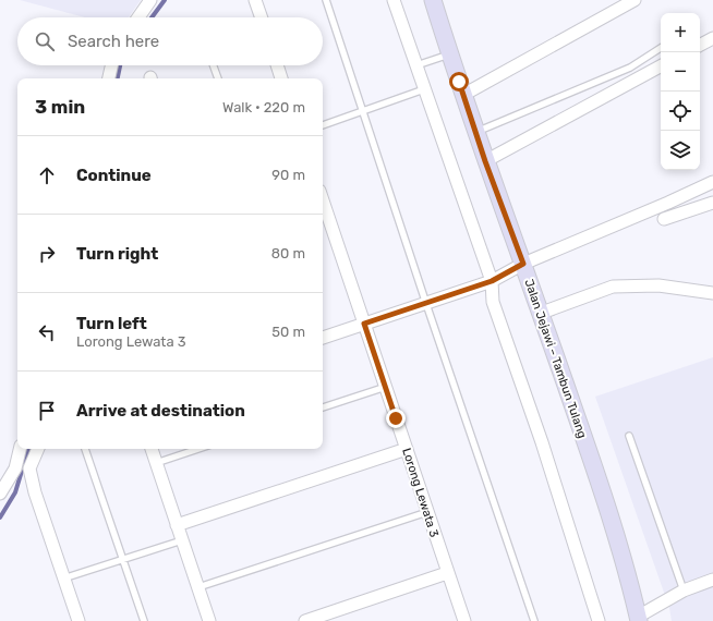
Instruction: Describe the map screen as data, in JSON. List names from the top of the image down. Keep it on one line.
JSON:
{"streets":{"street":["Jalan Jejawi – Tambun Tulang","Lorong Lewata 3"]},"page":{"map_buttons":["+","−"],"search":"Search here","heading":["3 min","Walk · 220 m"],"list":[["Continue","90 m"],["Turn right","80 m"],["Turn left","Lorong Lewata 3","50 m"],"Arrive at destination"]}}
